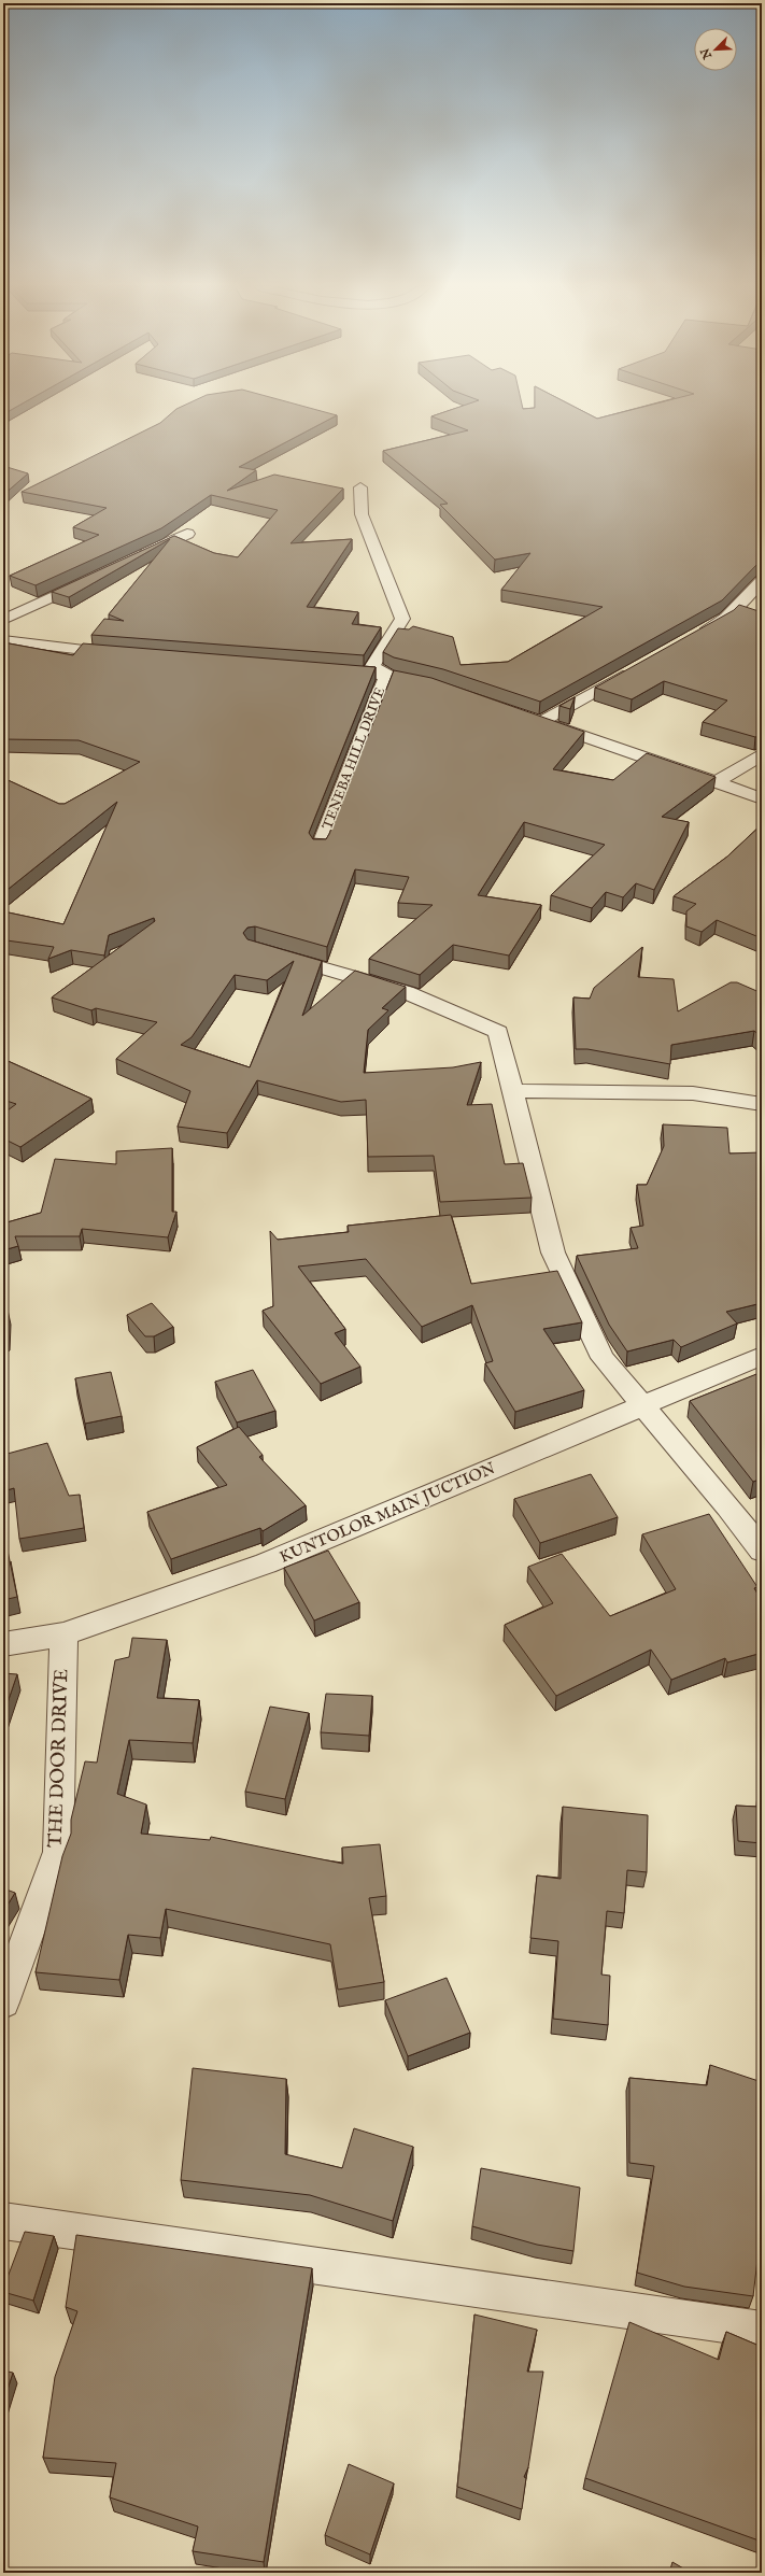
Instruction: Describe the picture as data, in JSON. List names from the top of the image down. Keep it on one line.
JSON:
{"streets":{"street":["TENEBA HILL DRIVE","KUNTOLOR MAIN JUCTION","THE DOOR DRIVE"]},"crossings":[["KUNTOLOR MAIN JUCTION","THE DOOR DRIVE"]],"north":"bottom left"}
